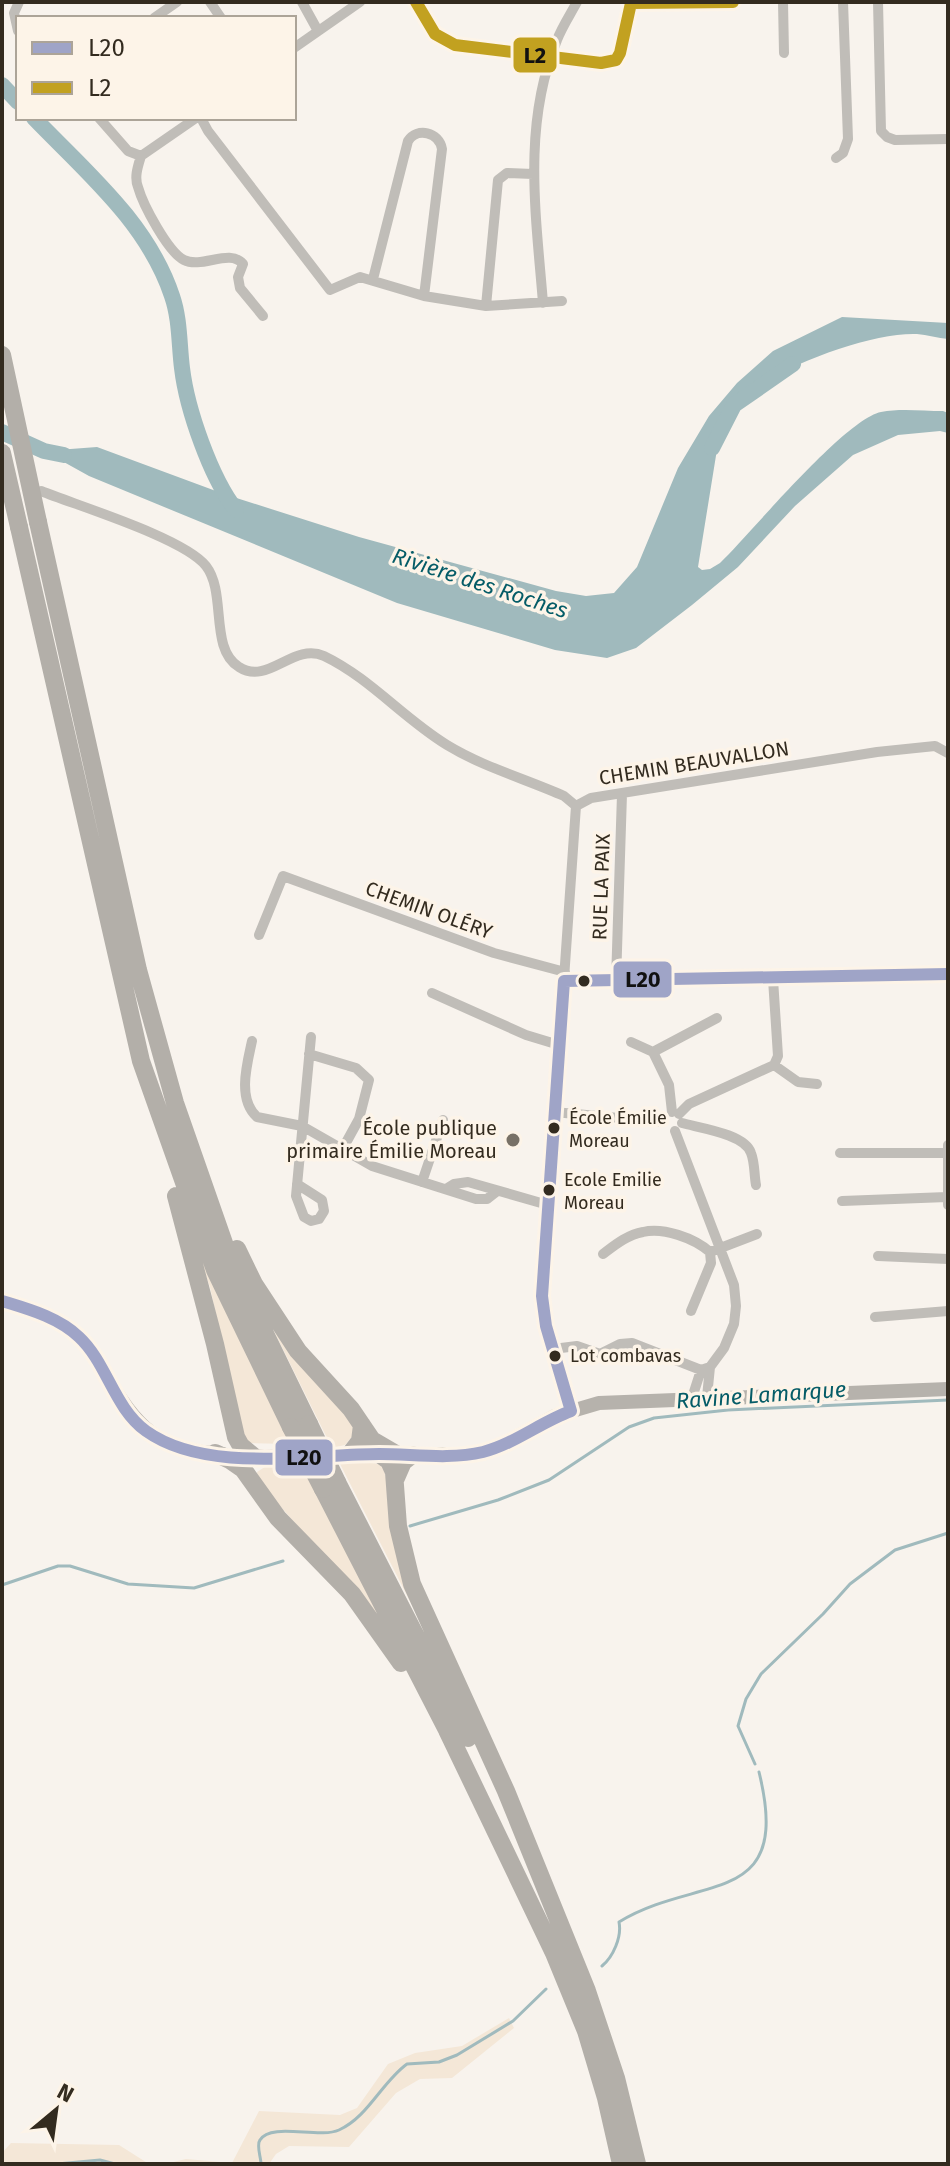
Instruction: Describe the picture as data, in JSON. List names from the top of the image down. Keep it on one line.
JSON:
{"streets":{"street":["CHEMIN BEAUVALLON","RUE LA PAIX","CHEMIN OLÉRY"]},"crossings":[["CHEMIN BEAUVALLON","RUE LA PAIX"],["CHEMIN BEAUVALLON","CHEMIN OLÉRY"],["RUE LA PAIX","CHEMIN OLÉRY"]],"water":["Rivière des Roches","Ravine Lamarque"],"places":["École Émilie Moreau","École publique primaire Émilie Moreau","Ecole Emilie Moreau","Lot combavas"],"lines":["transit line L2","transit line L20"],"legend":["L20","L2"],"north":"top right"}
